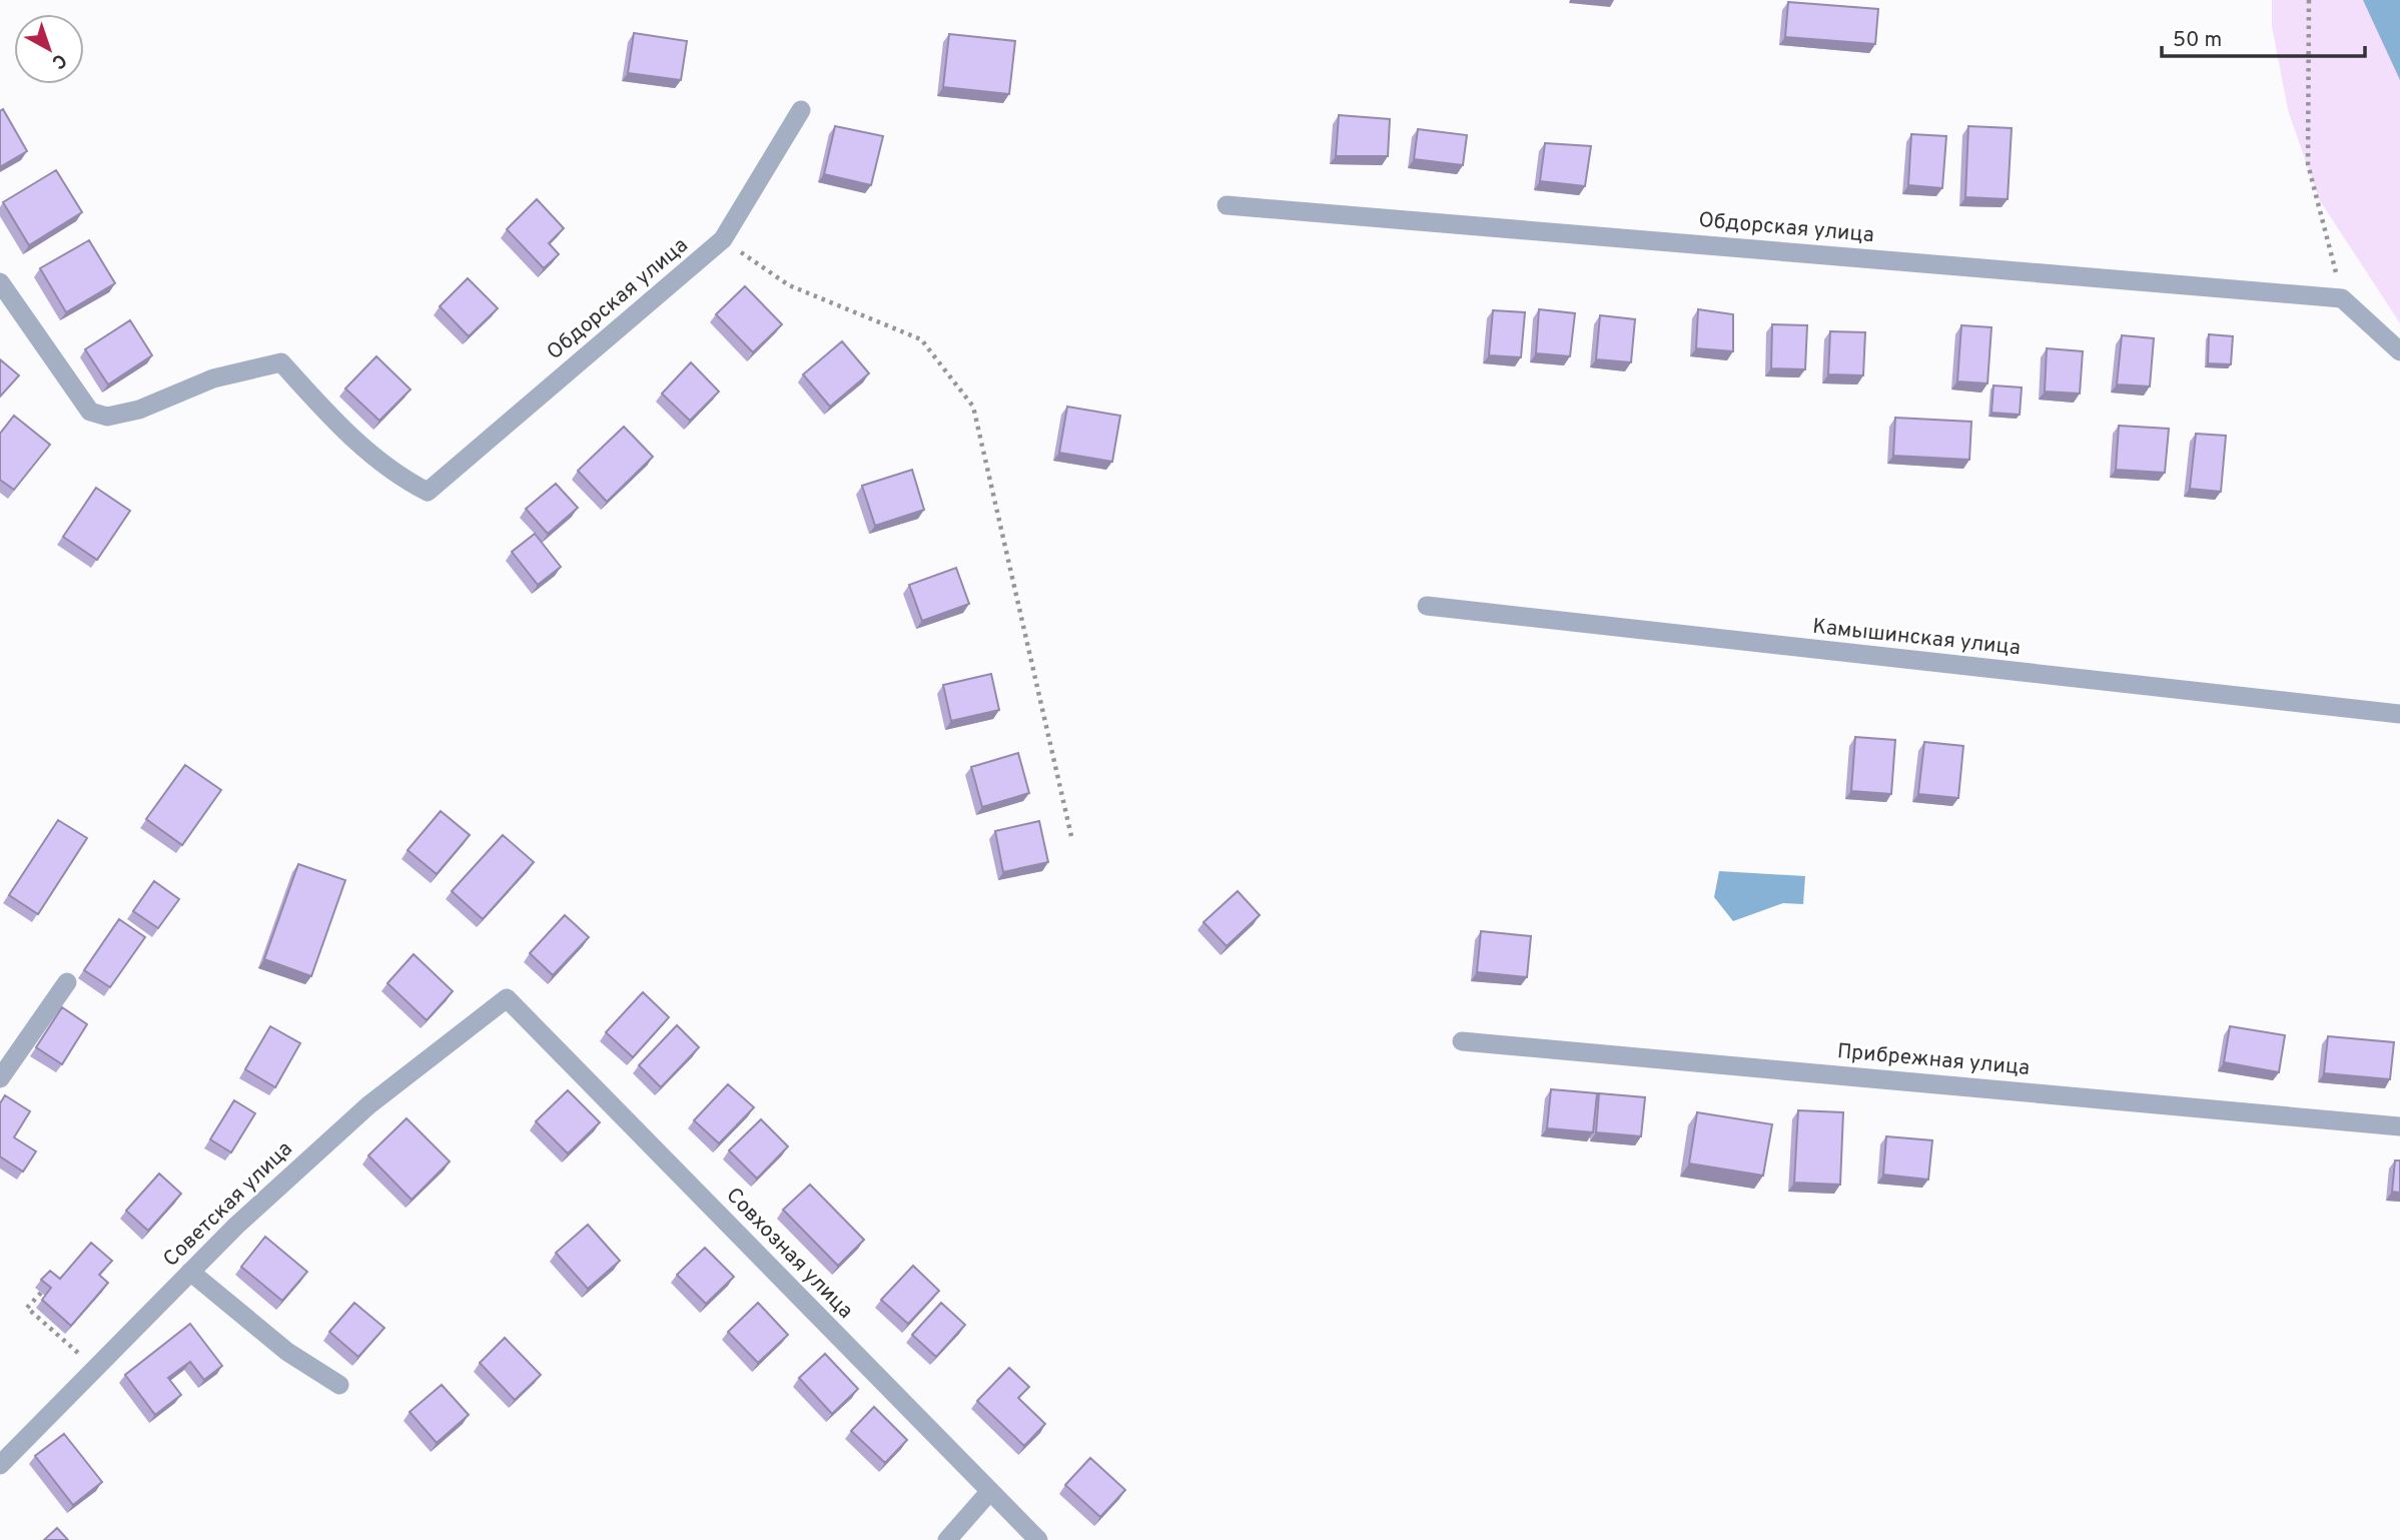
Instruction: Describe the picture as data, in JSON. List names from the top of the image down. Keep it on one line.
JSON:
{"streets":{"street":["Обдорская улица","Камышинская улица","Прибрежная улица","Советская улица","Совхозная улица"]},"crossings":[["Советская улица","Совхозная улица"]],"scale_bar":"50 m","north":"bottom right"}
